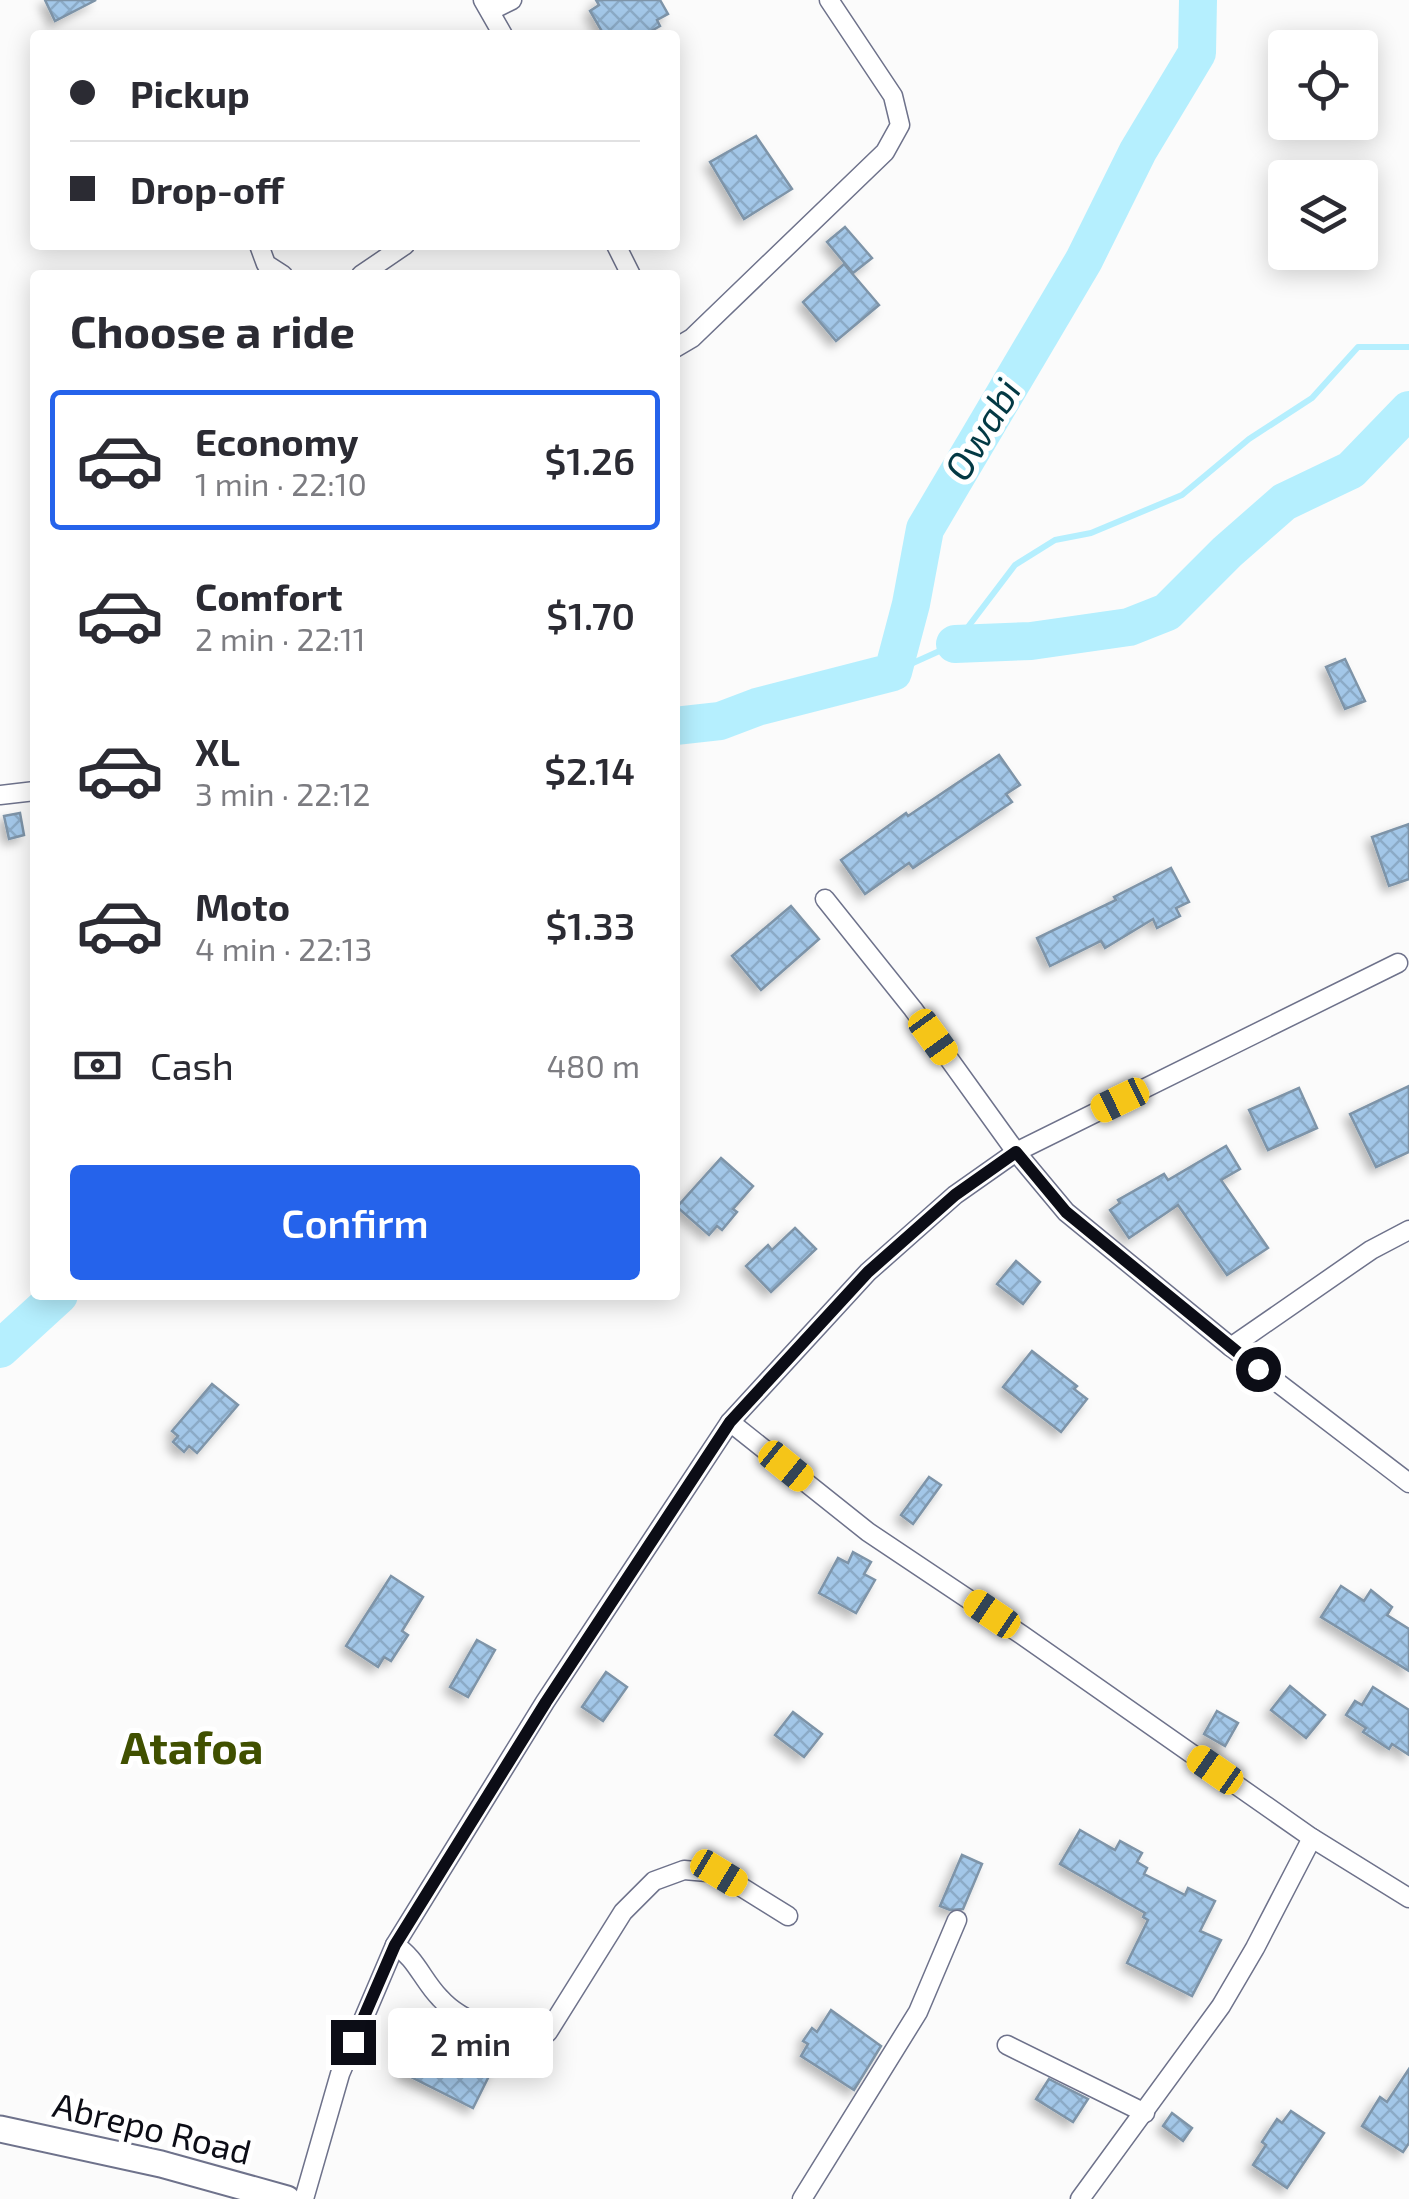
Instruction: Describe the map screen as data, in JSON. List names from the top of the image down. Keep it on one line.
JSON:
{"streets":{"main road":["Abrepo Road"]},"districts":["Atafoa"],"water":["Owabi"],"page":{"banner":["Pickup","Drop-off"],"heading":"Choose a ride","list":[{"name":"Economy","note":"1 min · 22:10","value":"$1.26"},{"name":"Comfort","note":"2 min · 22:11","value":"$1.70"},{"name":"XL","note":"3 min · 22:12","value":"$2.14"},{"name":"Moto","note":"4 min · 22:13","value":"$1.33"}],"pay":["Cash","480 m"],"buttons":"Confirm","bubble":"2 min"}}
